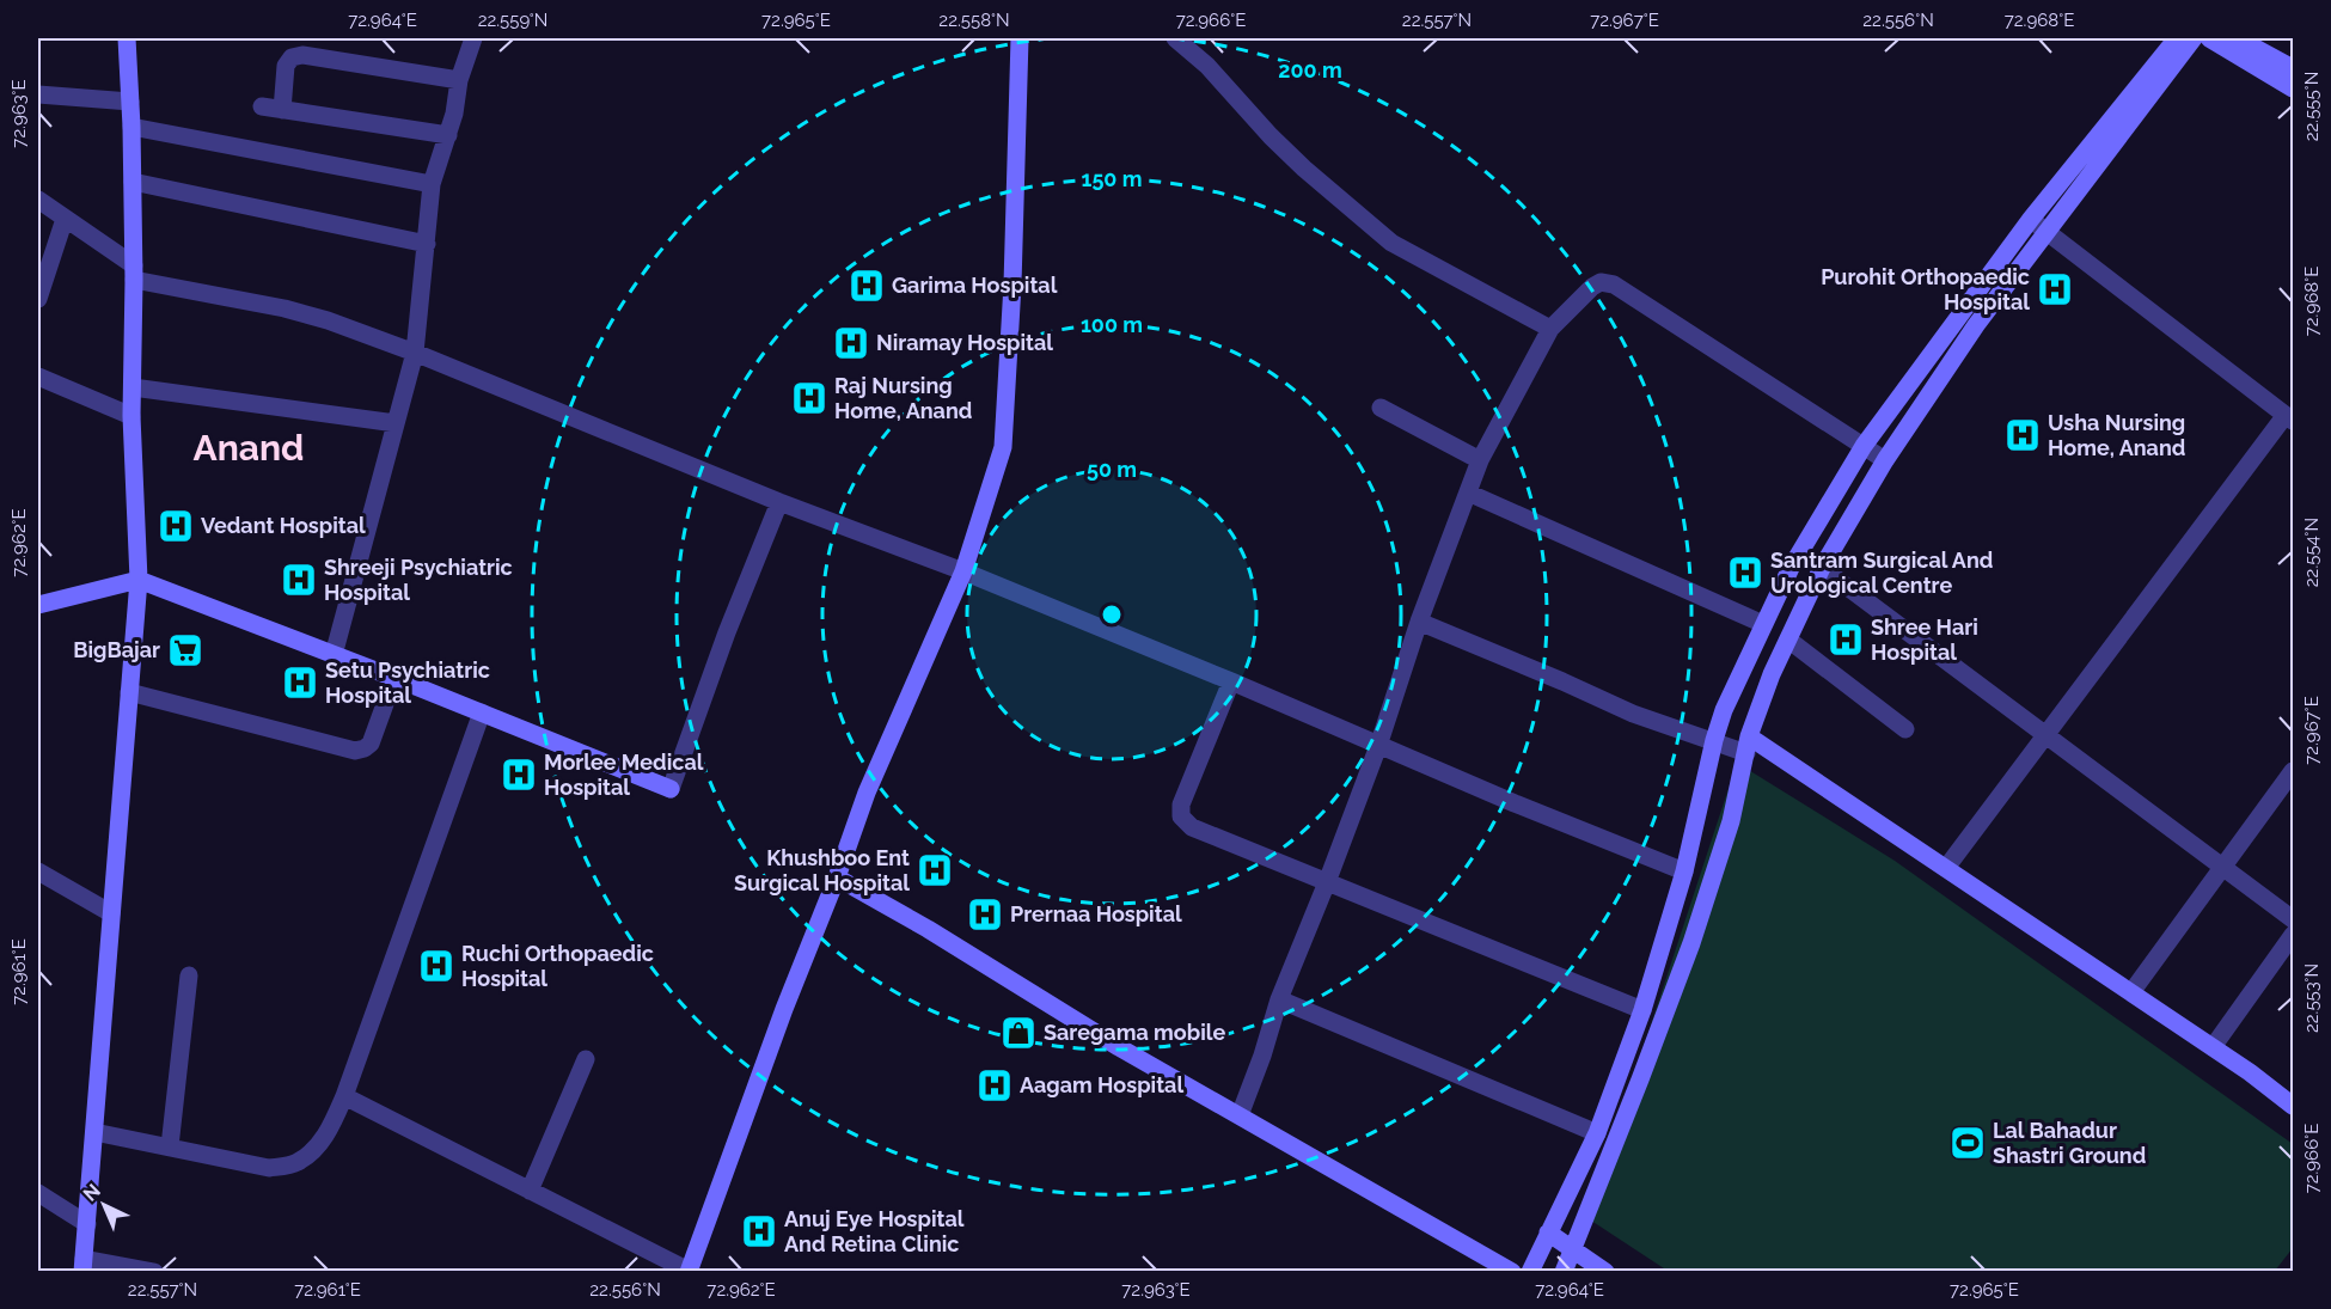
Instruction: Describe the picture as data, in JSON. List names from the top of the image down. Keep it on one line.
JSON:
{"districts":["Anand"],"places":{"hospital":["Garima Hospital","Purohit Orthopaedic Hospital","Niramay Hospital","Raj Nursing Home, Anand","Usha Nursing Home, Anand","Vedant Hospital","Santram Surgical And Urological Centre","Shreeji Psychiatric Hospital","Shree Hari Hospital","Setu Psychiatric Hospital","Morlee Medical Hospital","Khushboo Ent Surgical Hospital","Prernaa Hospital","Ruchi Orthopaedic Hospital","Aagam Hospital","Anuj Eye Hospital And Retina Clinic"],"supermarket":["BigBajar"],"shop":["Saregama mobile"],"sports":["Lal Bahadur Shastri Ground"]},"north":"top left","coordinates":["72.964°E","22.559°N","72.965°E","22.558°N","72.966°E","22.557°N","72.967°E","22.556°N","72.968°E","22.555°N","72.963°E","72.962°E","22.554°N","72.961°E","22.553°N"],"rings":["200 m","150 m","100 m","50 m"]}
